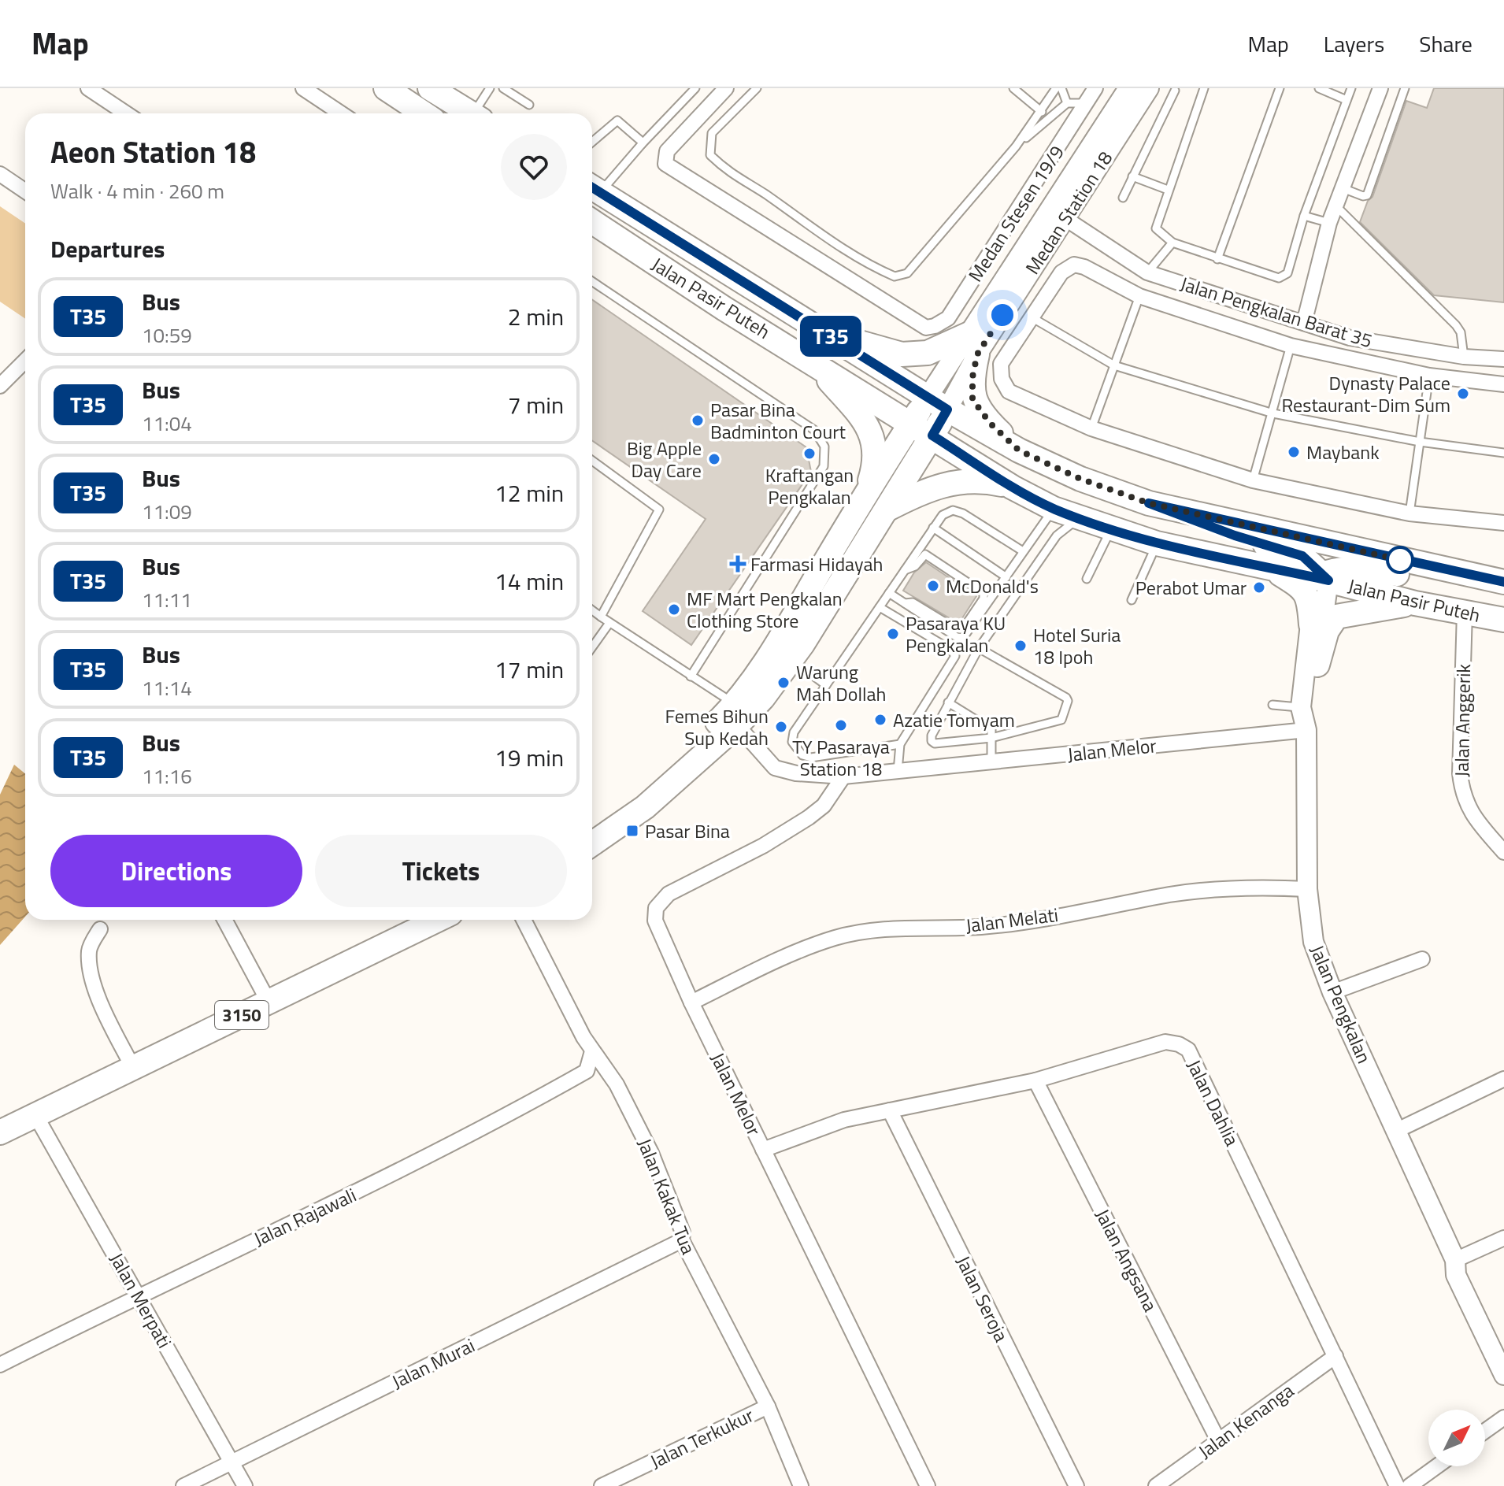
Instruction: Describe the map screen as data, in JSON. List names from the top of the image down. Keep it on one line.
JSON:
{"streets":{"main road":["Medan Station 18","Jalan Pasir Puteh","3150"],"street":["Medan Stesen 19/9","Jalan Pengkalan Barat 35","Jalan Anggerik","Jalan Melor","Jalan Melati","Jalan Pengkalan","Jalan Dahlia","Jalan Kakak Tua","Jalan Rajawali","Jalan Angsana","Jalan Seroja","Jalan Merpati","Jalan Murai","Jalan Kenanga","Jalan Terkukur"]},"crossings":[["Medan Station 18","Jalan Pasir Puteh"],["Medan Station 18","Jalan Pengkalan Barat 35"],["Jalan Pasir Puteh","Jalan Anggerik"],["Jalan Pasir Puteh","Jalan Pengkalan"],["Jalan Melor","Jalan Melati"],["Jalan Melor","Jalan Pengkalan"],["Jalan Melor","Jalan Dahlia"],["Jalan Melati","Jalan Pengkalan"],["3150","Jalan Merpati"],["Jalan Dahlia","Jalan Angsana"],["Jalan Dahlia","Jalan Seroja"],["Jalan Dahlia","Jalan Kenanga"],["Jalan Kakak Tua","Jalan Rajawali"],["Jalan Kakak Tua","Jalan Murai"],["Jalan Kakak Tua","Jalan Terkukur"],["Jalan Rajawali","Jalan Merpati"],["Jalan Angsana","Jalan Kenanga"],["Jalan Merpati","Jalan Murai"]],"places":{"other":["Dynasty Palace Restaurant-Dim Sum","Pasar Bina Badminton Court","Maybank","Kraftangan Pengkalan","Big Apple Day Care","McDonald's","Perabot Umar","MF Mart Pengkalan Clothing Store","Pasaraya KU Pengkalan","Hotel Suria 18 Ipoh","Warung Mah Dollah","Azatie Tomyam","TY Pasaraya Station 18","Femes Bihun Sup Kedah"],"health":["Farmasi Hidayah"],"transit":["Pasar Bina"]},"lines":["bus line T35"],"north":"top right","page":{"header":"Map","nav":["Map","Layers","Share"],"on_map":"T35","heading":[["Aeon Station 18","Walk · 4 min · 260 m"],"Departures"],"list":[{"mark":"T35","name":"Bus","note":"10:59","value":"2 min"},{"mark":"T35","name":"Bus","note":"11:04","value":"7 min"},{"mark":"T35","name":"Bus","note":"11:09","value":"12 min"},{"mark":"T35","name":"Bus","note":"11:11","value":"14 min"},{"mark":"T35","name":"Bus","note":"11:14","value":"17 min"},{"mark":"T35","name":"Bus","note":"11:16","value":"19 min"}],"buttons":["Directions","Tickets"]}}
